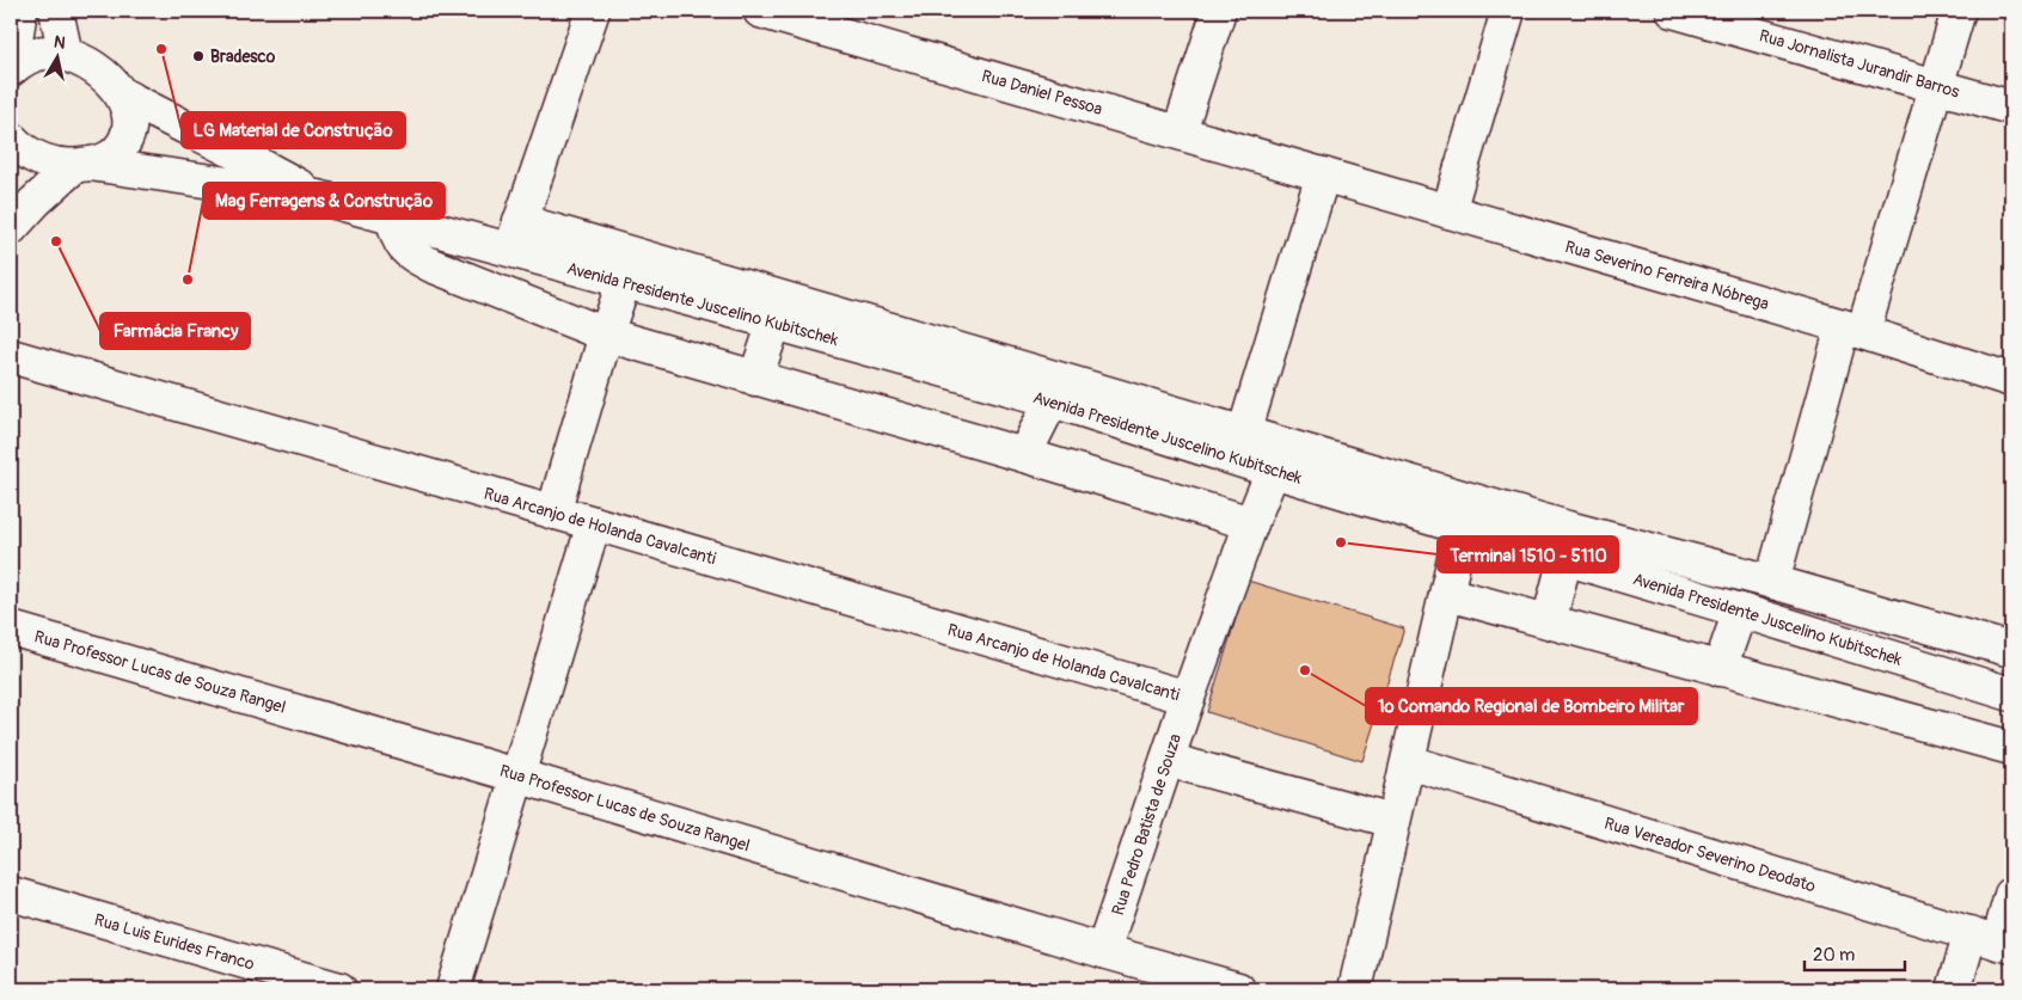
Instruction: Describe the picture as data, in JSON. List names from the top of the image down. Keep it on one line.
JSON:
{"streets":{"street":["Rua Jornalista Jurandir Barros","Rua Daniel Pessoa","Rua Severino Ferreira Nóbrega","Avenida Presidente Juscelino Kubitschek","Rua Arcanjo de Holanda Cavalcanti","Rua Professor Lucas de Souza Rangel","Rua Pedro Batista de Souza","Rua Vereador Severino Deodato","Rua Luis Eurides Franco"]},"crossings":[["Rua Daniel Pessoa","Rua Severino Ferreira Nóbrega"],["Avenida Presidente Juscelino Kubitschek","Rua Pedro Batista de Souza"],["Rua Arcanjo de Holanda Cavalcanti","Rua Pedro Batista de Souza"],["Rua Professor Lucas de Souza Rangel","Rua Pedro Batista de Souza"]],"places":["LG Material de Construção","Bradesco","Farmácia Francy","Mag Ferragens & Construção","Terminal 1510 - 5110","1º Comando Regional de Bombeiro Militar"],"scale_bar":"20 m","north":"top"}
